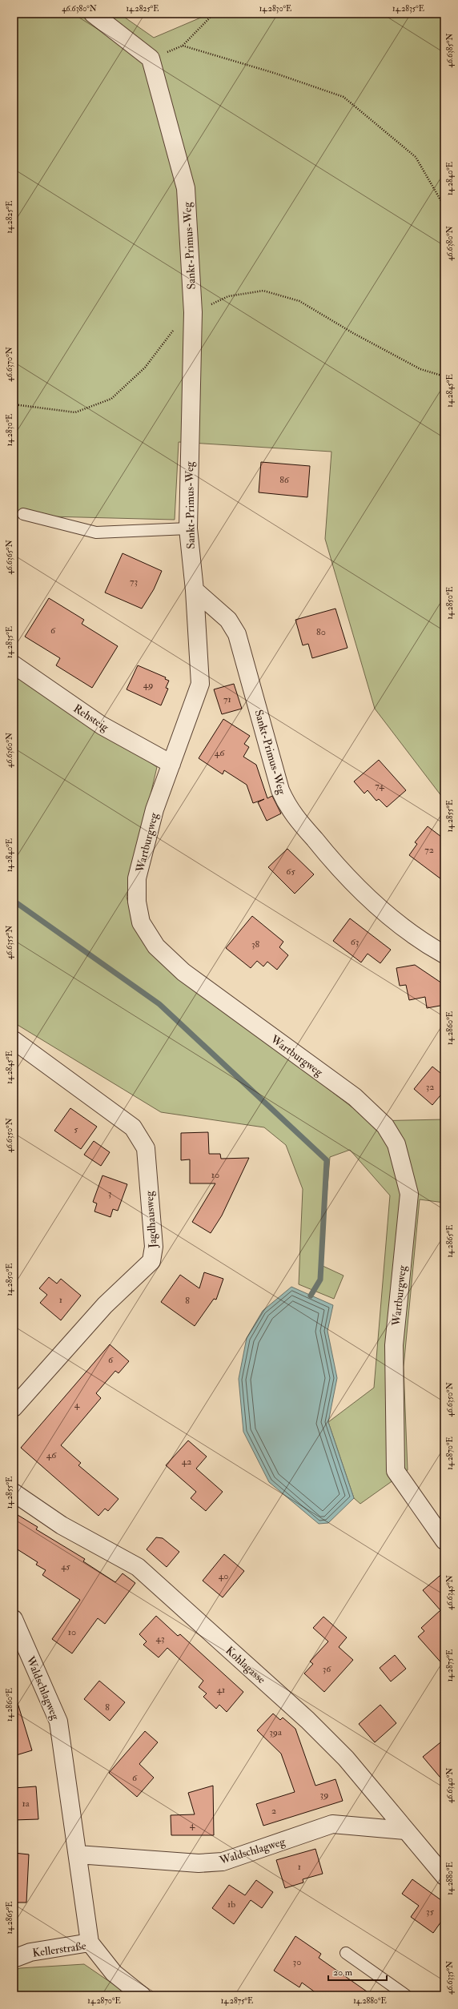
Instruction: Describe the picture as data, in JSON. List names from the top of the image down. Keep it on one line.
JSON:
{"streets":{"street":["Sankt-Primus-Weg","Rehsteig","Wartburgweg","Jagdhausweg","Kohlagasse","Waldschlagweg","Kellerstraße"]},"crossings":[["Sankt-Primus-Weg","Wartburgweg"],["Rehsteig","Wartburgweg"],["Kohlagasse","Waldschlagweg"],["Waldschlagweg","Kellerstraße"]],"house_numbers":["86","73","6","80","49","71","46","74","72","65","63","38","32","5","10","3","1","8","6","4","46","42","45","40","10","43","36","41","8","39a","6","39","1a","2","4","1","1b","35","30"],"scale_bar":"20 m","coordinates":["46.6380°N","14.2825°E","14.2830°E","14.2835°E","46.6385°N","14.2840°E","46.6370°N","14.2845°E","46.6365°N","14.2850°E","46.6360°N","14.2855°E","46.6355°N","14.2860°E","46.6350°N","14.2865°E","14.2870°E","46.6345°N","14.2875°E","46.6340°N","14.2880°E","46.6335°N"]}
